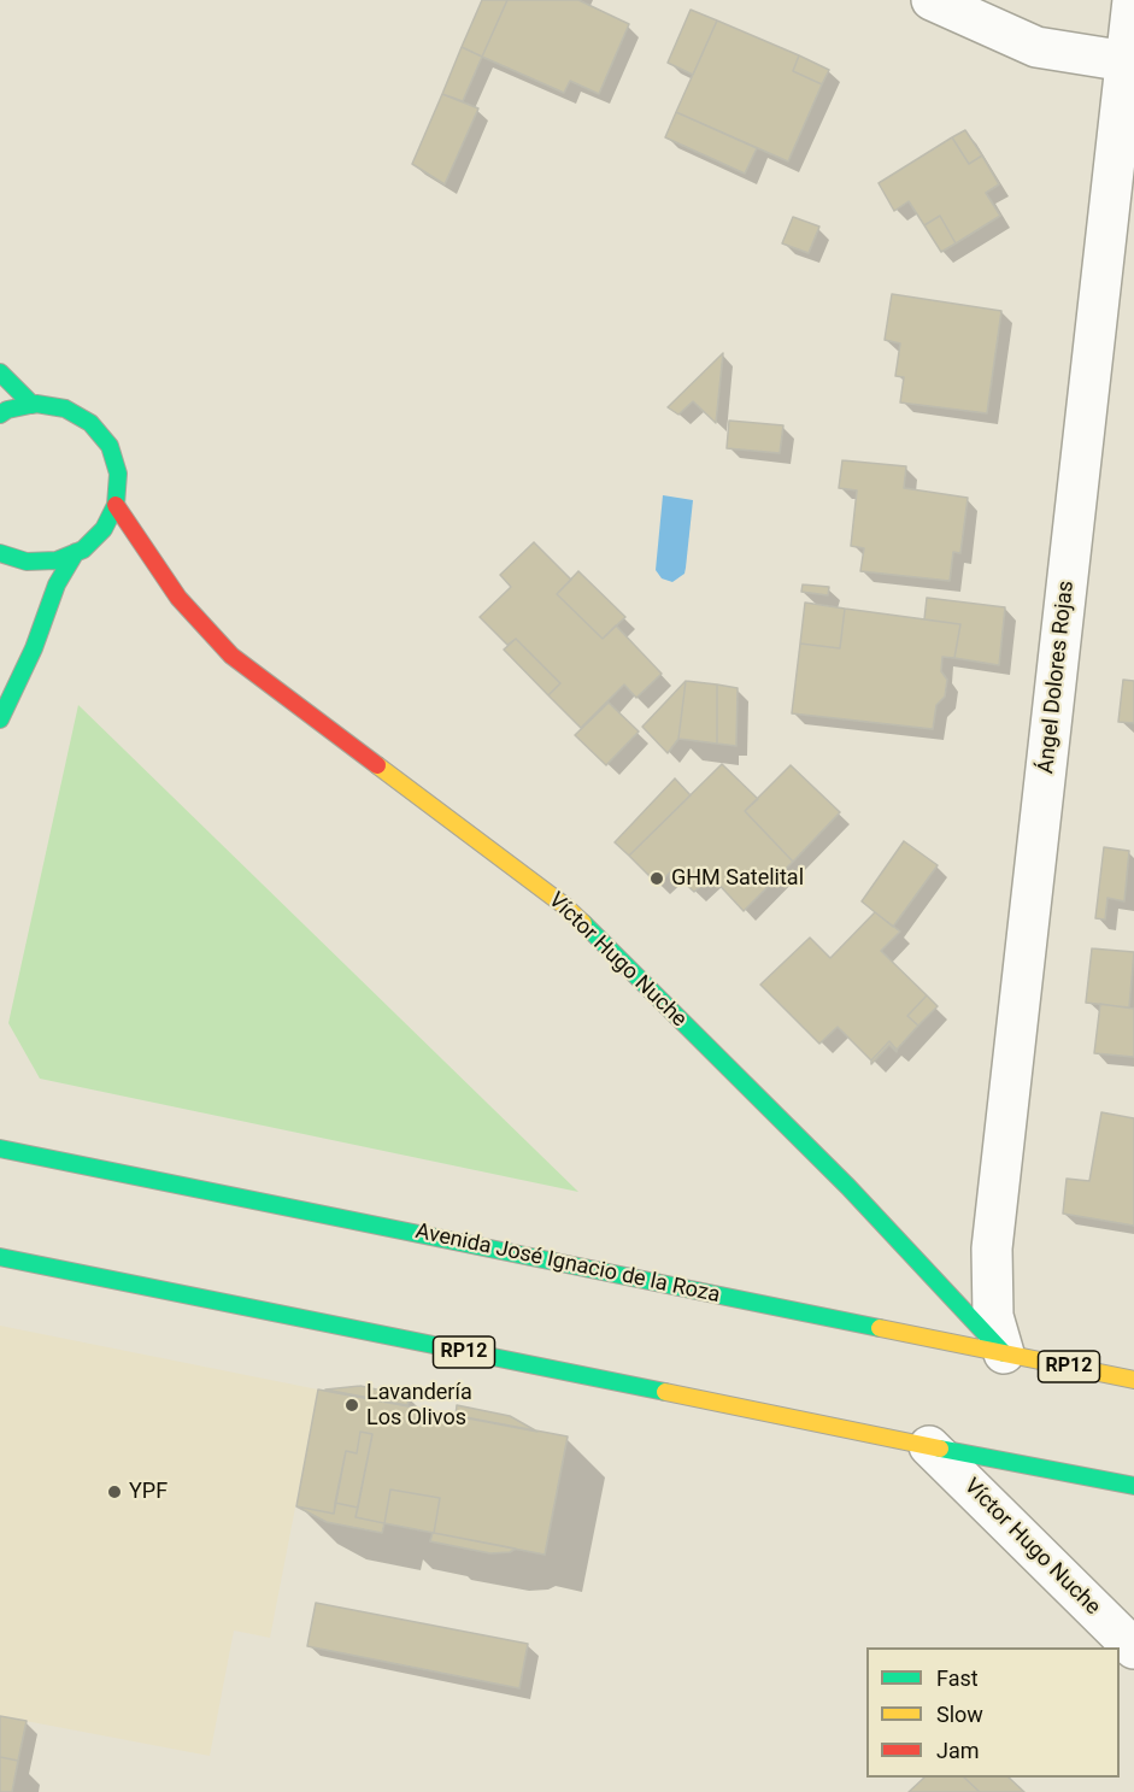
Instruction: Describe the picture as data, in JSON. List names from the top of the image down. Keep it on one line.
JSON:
{"streets":{"main road":["Víctor Hugo Nuche","Avenida José Ignacio de la Roza","RP12"],"street":["Ángel Dolores Rojas"]},"crossings":[["Ángel Dolores Rojas","Víctor Hugo Nuche"],["Ángel Dolores Rojas","Avenida José Ignacio de la Roza"],["Víctor Hugo Nuche","Avenida José Ignacio de la Roza"],["Víctor Hugo Nuche","RP12"]],"places":["GHM Satelital","Lavandería Los Olivos","YPF"],"legend":["Fast","Slow","Jam"]}
